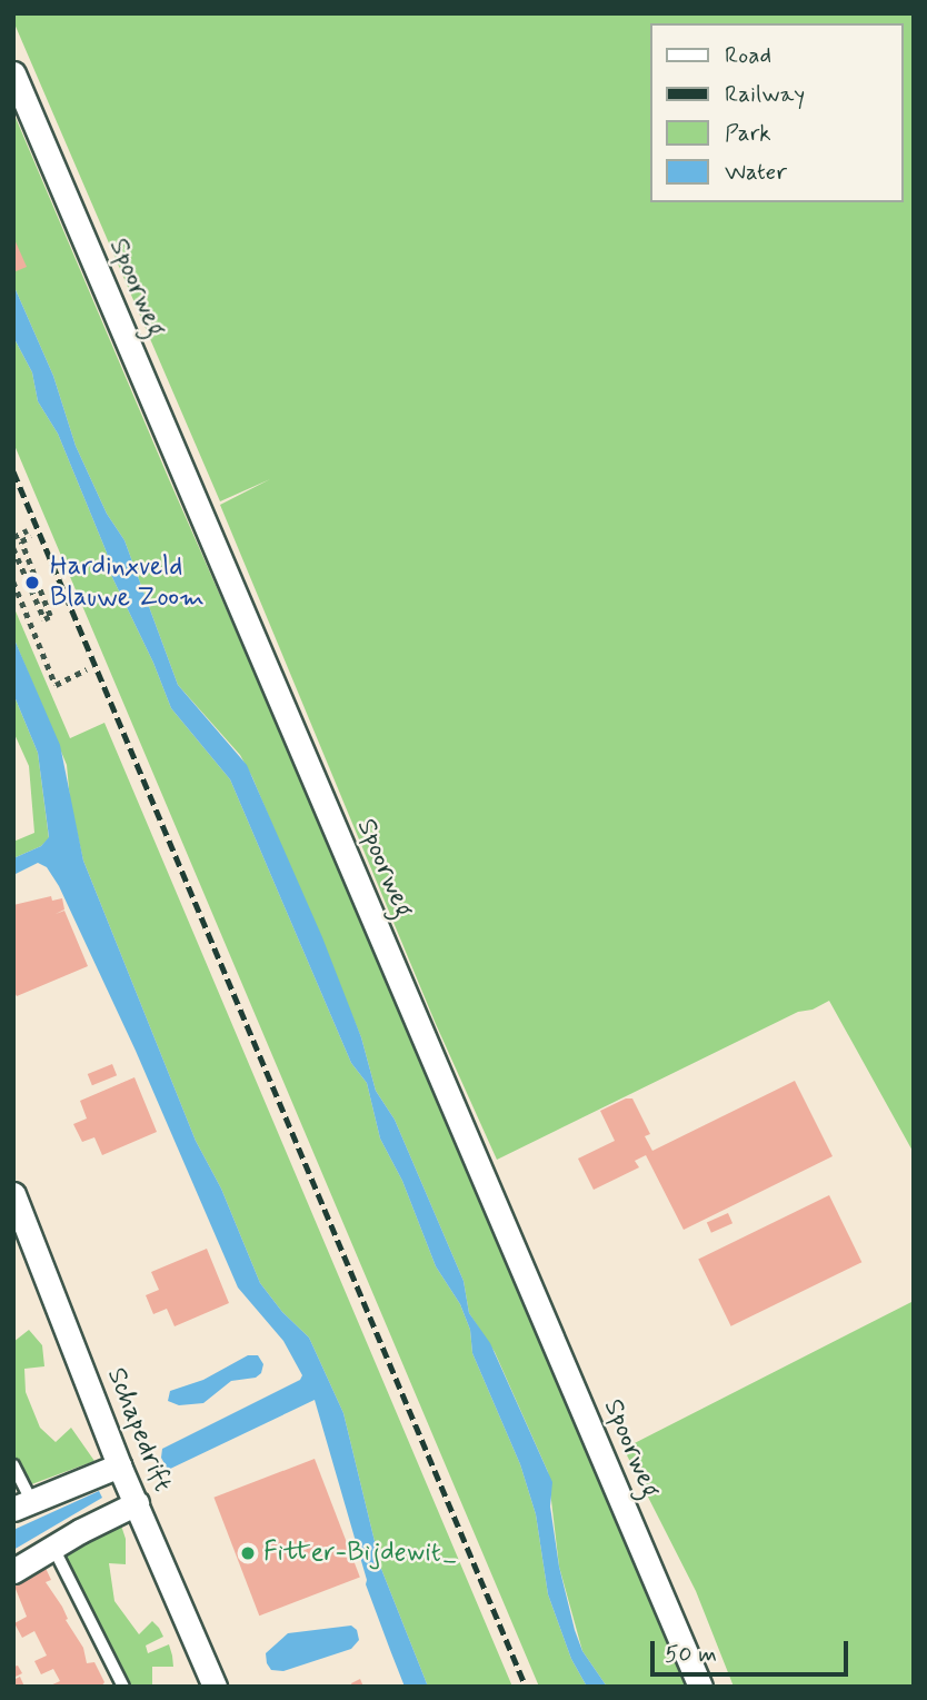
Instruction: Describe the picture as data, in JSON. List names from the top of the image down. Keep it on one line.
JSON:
{"streets":{"street":["Spoorweg","Schapedrift"]},"places":["Hardinxveld Blauwe Zoom","Fitter-Bijdewit_"],"legend":["Road","Railway","Park","Water"],"scale_bar":"50 m"}
